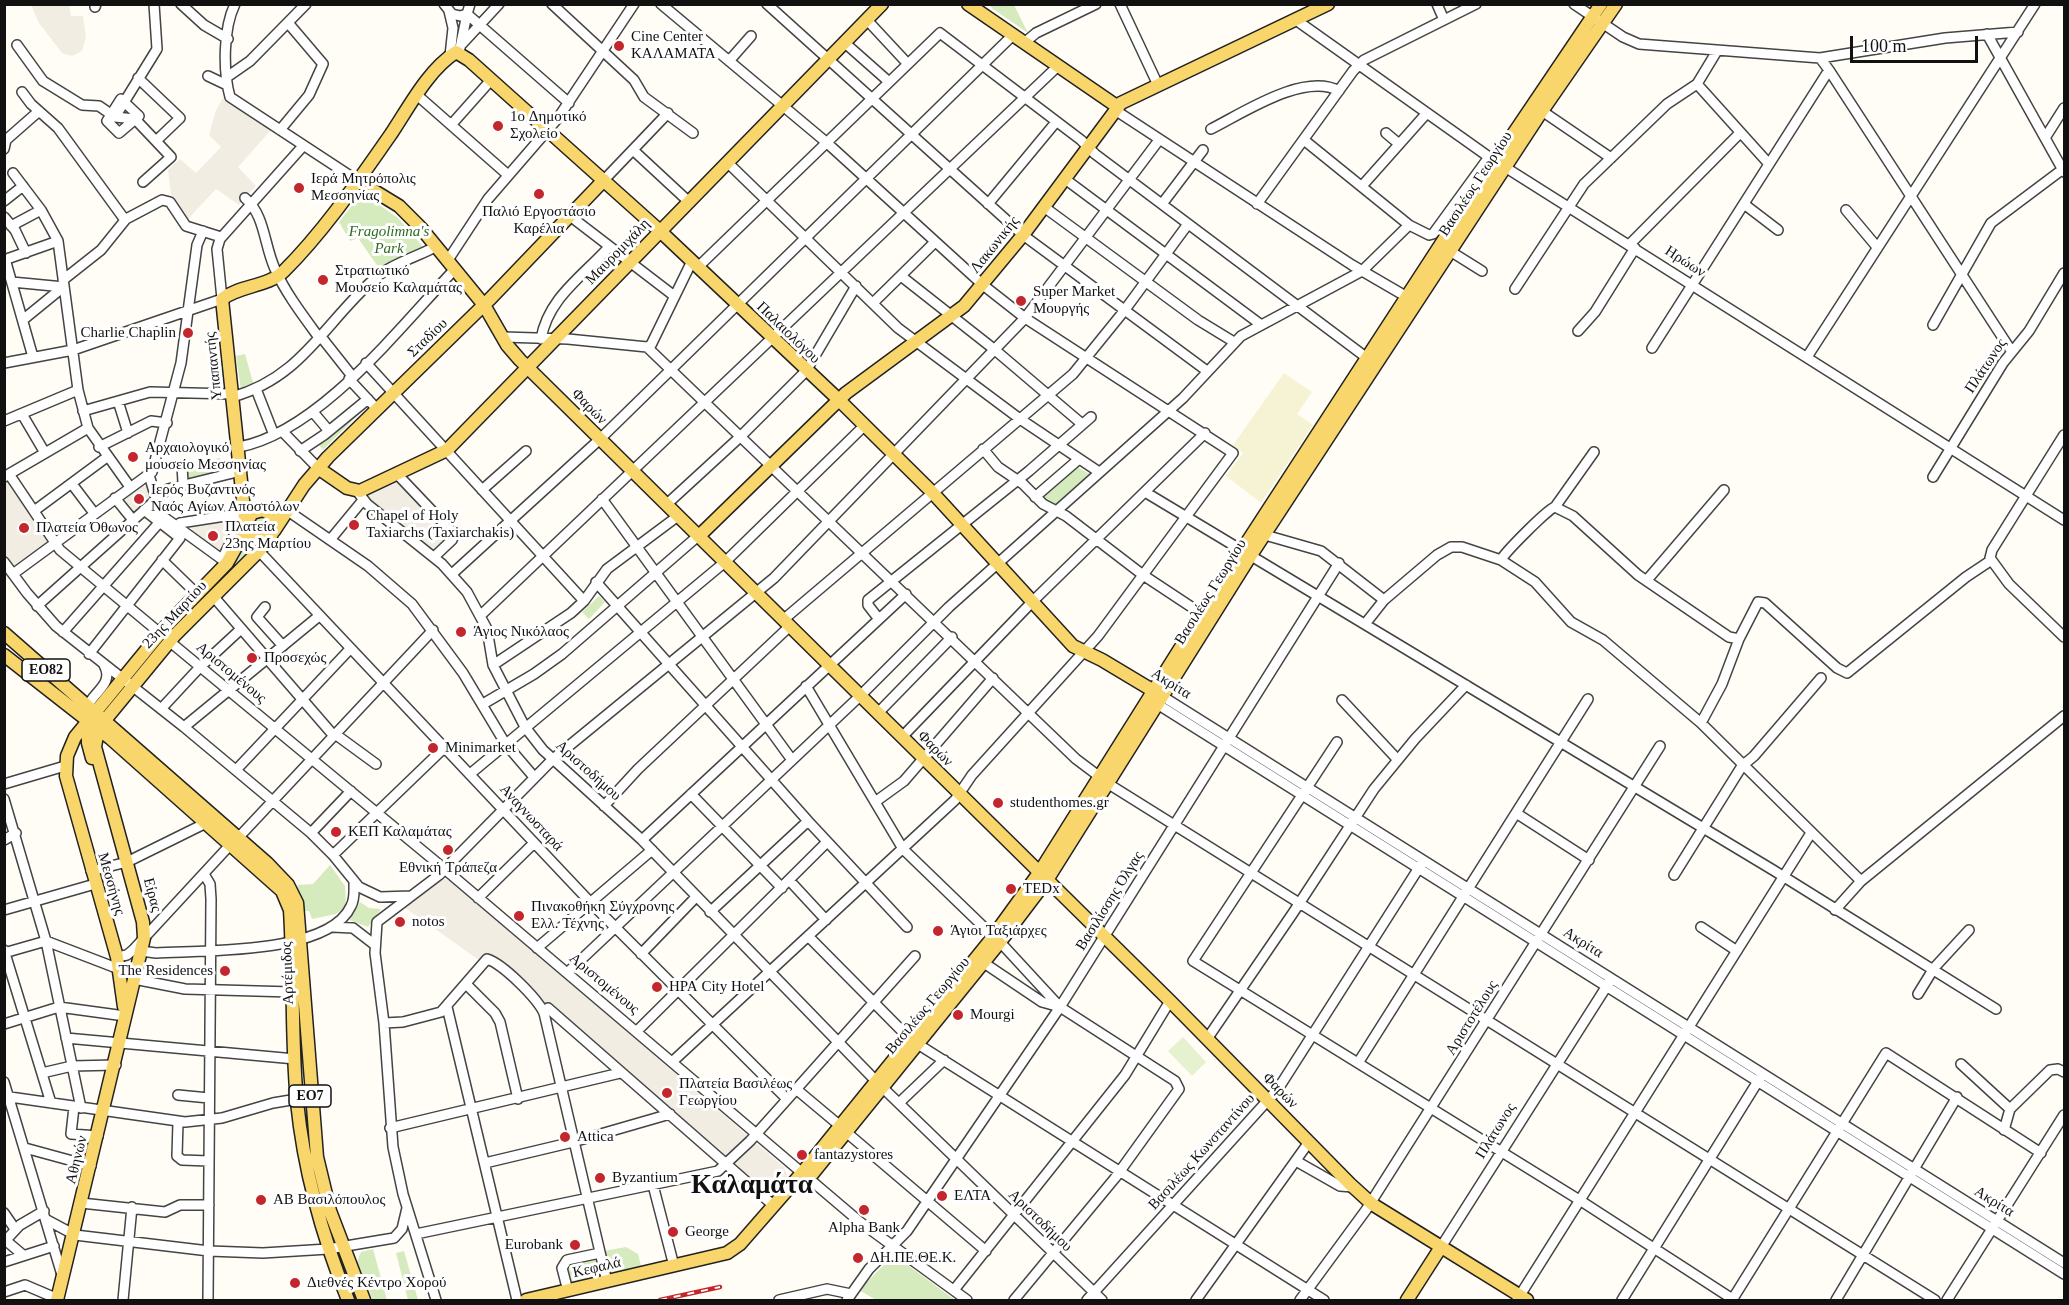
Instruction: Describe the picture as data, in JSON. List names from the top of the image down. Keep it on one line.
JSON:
{"streets":{"main road":["Βασιλέως Γεωργίου","Λακωνικής","Μαυρομιχάλη","Παλαιολόγου","Σταδίου","Υπαπαντής","Πλάτωνος","Φαρών","23ης Μαρτίου","ΕΟ82","Ακρίτα","Αριστοδήμου","Μεσσήνης","Είρας","Αρτέμιδος","ΕΟ7","Αθηνών","Κεφαλά"],"street":["Ηρώων","Αριστομένους","Αναγνωσταρά","Βασιλίσσης Όλγας","Αριστοτέλους","Βασιλέως Κωνσταντίνου"]},"crossings":[["Βασιλέως Γεωργίου","Ηρώων"],["Βασιλέως Γεωργίου","Φαρών"],["Βασιλέως Γεωργίου","Αριστομένους"],["Βασιλέως Γεωργίου","Ακρίτα"],["Βασιλέως Γεωργίου","Αριστοδήμου"],["Βασιλέως Γεωργίου","Κεφαλά"],["Λακωνικής","Ηρώων"],["Λακωνικής","Παλαιολόγου"],["Λακωνικής","Φαρών"],["Μαυρομιχάλη","Παλαιολόγου"],["Μαυρομιχάλη","Φαρών"],["Μαυρομιχάλη","Αριστοδήμου"],["Ηρώων","Πλάτωνος"],["Παλαιολόγου","Σταδίου"],["Παλαιολόγου","Ακρίτα"],["Σταδίου","Υπαπαντής"],["Σταδίου","Φαρών"],["Σταδίου","23ης Μαρτίου"],["Σταδίου","Αριστοδήμου"],["Υπαπαντής","23ης Μαρτίου"],["Υπαπαντής","Αριστοδήμου"],["Πλάτωνος","Φαρών"],["Πλάτωνος","Ακρίτα"],["Φαρών","Βασιλίσσης Όλγας"],["Φαρών","Αριστοτέλους"],["Φαρών","Βασιλέως Κωνσταντίνου"],["23ης Μαρτίου","Αριστομένους"],["23ης Μαρτίου","Αριστοδήμου"],["23ης Μαρτίου","Αναγνωσταρά"],["23ης Μαρτίου","Μεσσήνης"],["23ης Μαρτίου","Είρας"],["23ης Μαρτίου","Αρτέμιδος"],["Αριστομένους","Βασιλίσσης Όλγας"],["Ακρίτα","Βασιλίσσης Όλγας"],["Ακρίτα","Αριστοτέλους"],["Ακρίτα","Βασιλέως Κωνσταντίνου"],["Αριστοδήμου","Βασιλίσσης Όλγας"],["Αριστοδήμου","Βασιλέως Κωνσταντίνου"],["Μεσσήνης","Είρας"],["Μεσσήνης","Αρτέμιδος"],["Μεσσήνης","Αθηνών"],["Είρας","Αρτέμιδος"],["Είρας","Αθηνών"]],"districts":["Καλαμάτα"],"parks":["Fragolimna's Park"],"places":["Cine Center ΚΑΛΑΜΑΤΑ","1o Δημοτικό Σχολείο","Ιερά Μητρόπολις Μεσσηνίας","Παλιό Εργοστάσιο Καρέλια","Στρατιωτικό Μουσείο Καλαμάτας","Super Market Μουργής","Charlie Chaplin","Αρχαιολογικό μουσείο Μεσσηνίας","Ιερός Βυζαντινός Ναός Αγίων Αποστόλων","Chapel of Holy Taxiarchs (Taxiarchakis)","Πλατεία Όθωνος","Πλατεία 23ης Μαρτίου","Άγιος Νικόλαος","Προσεχώς","Minimarket","studenthomes.gr","ΚΕΠ Καλαμάτας","Εθνική Τράπεζα","TEDx","Πινακοθήκη Σύγχρονης Ελλ. Τέχνης","notos","Άγιοι Ταξιάρχες","The Residences","HPA City Hotel","Mourgi","Πλατεία Βασιλέως Γεωργίου","Attica","fantazystores","Byzantium","ΕΛΤΑ","ΑΒ Βασιλόπουλος","Alpha Bank","George","Eurobank","ΔΗ.ΠΕ.ΘΕ.Κ.","Διεθνές Κέντρο Χορού"],"scale_bar":"100 m"}
